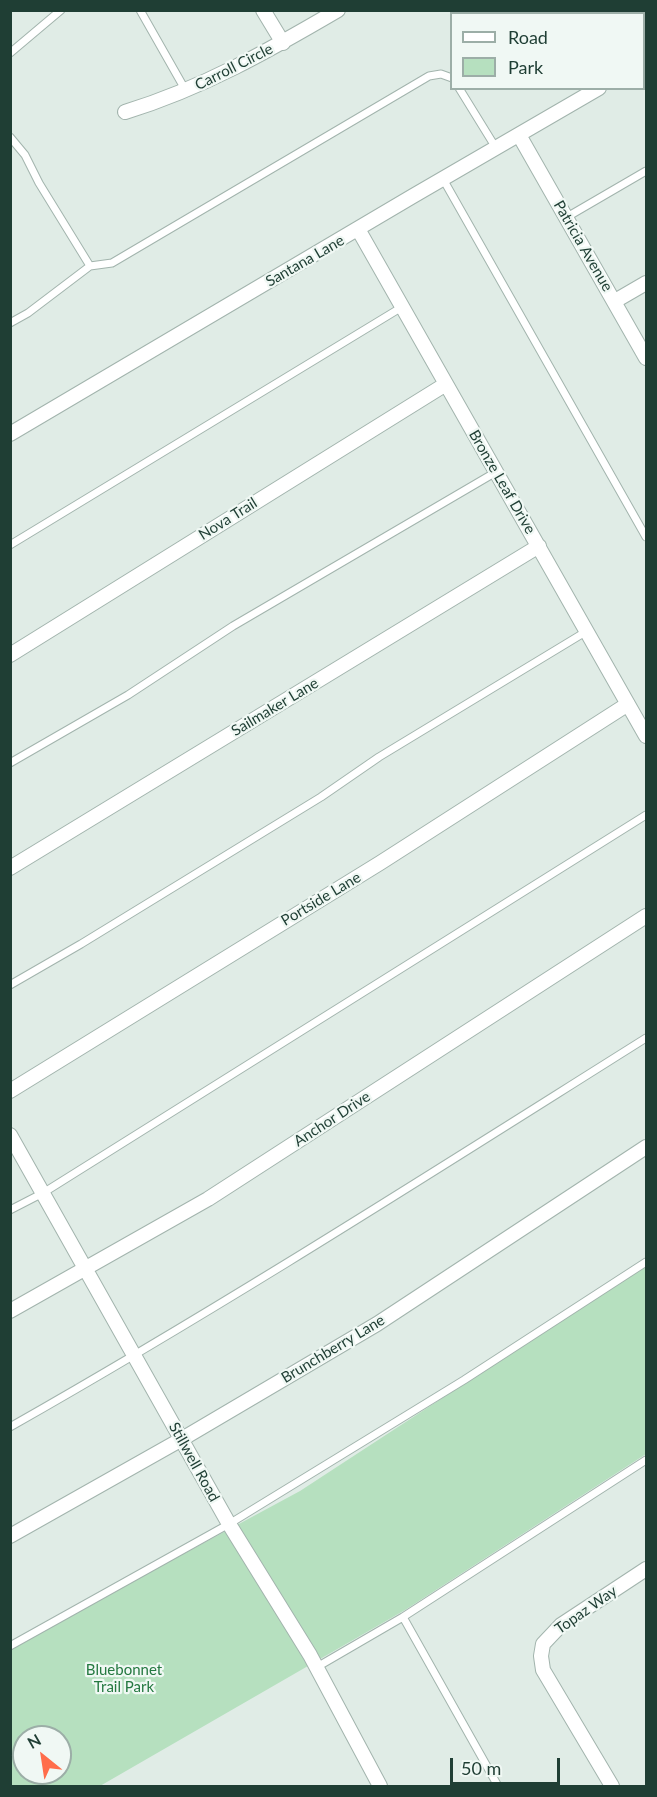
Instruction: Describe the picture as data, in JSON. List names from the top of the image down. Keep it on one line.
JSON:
{"streets":{"street":["Carroll Circle","Patricia Avenue","Santana Lane","Bronze Leaf Drive","Nova Trail","Sailmaker Lane","Portside Lane","Anchor Drive","Brunchberry Lane","Stillwell Road","Topaz Way"]},"crossings":[["Patricia Avenue","Santana Lane"],["Santana Lane","Bronze Leaf Drive"],["Bronze Leaf Drive","Nova Trail"],["Bronze Leaf Drive","Sailmaker Lane"],["Bronze Leaf Drive","Portside Lane"],["Anchor Drive","Stillwell Road"],["Brunchberry Lane","Stillwell Road"]],"parks":["Bluebonnet Trail Park"],"legend":["Road","Park"],"scale_bar":"50 m","north":"top left"}
